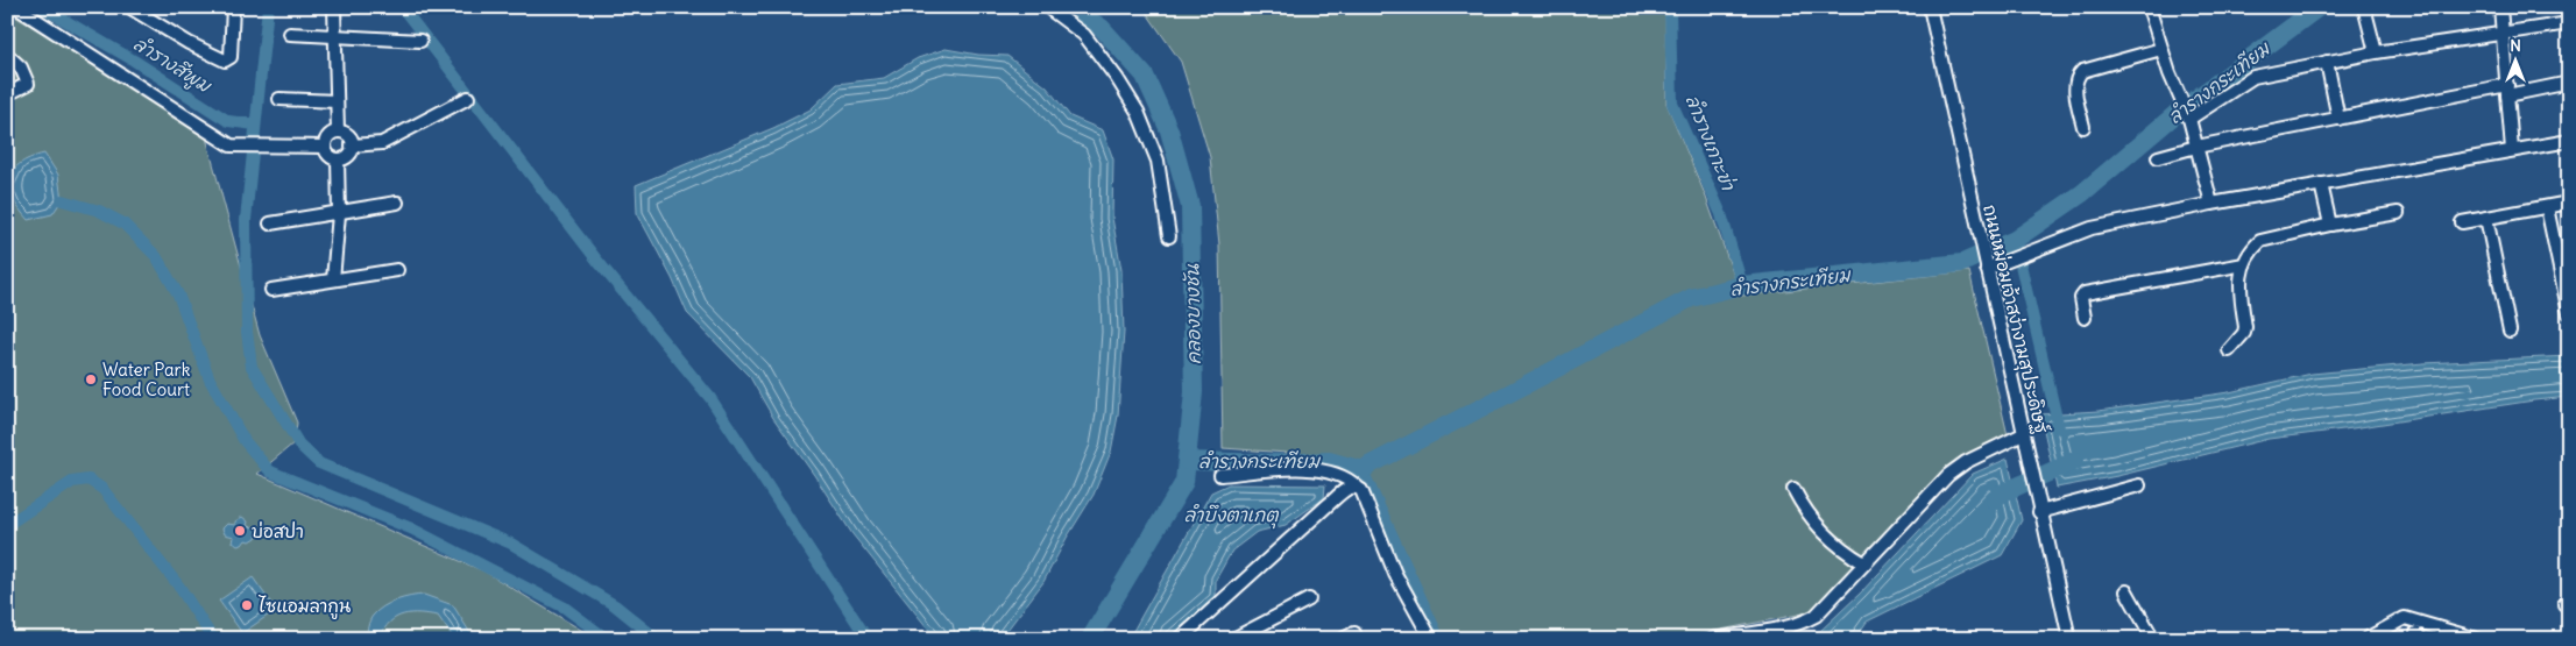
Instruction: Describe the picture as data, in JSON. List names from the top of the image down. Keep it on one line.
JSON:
{"streets":{"street":["ถนนหม่อมเจ้าสง่างามสุประดิษฐ์"]},"water":["ลำรางสีพูม","ลำรางกระเทียม","ลำรางเกาะข่า","คลองบางชัน","ลำบึงตาเกตุ"],"places":["Water Park Food Court","บ่อสปา","ไซแอมลากูน"],"north":"top"}
